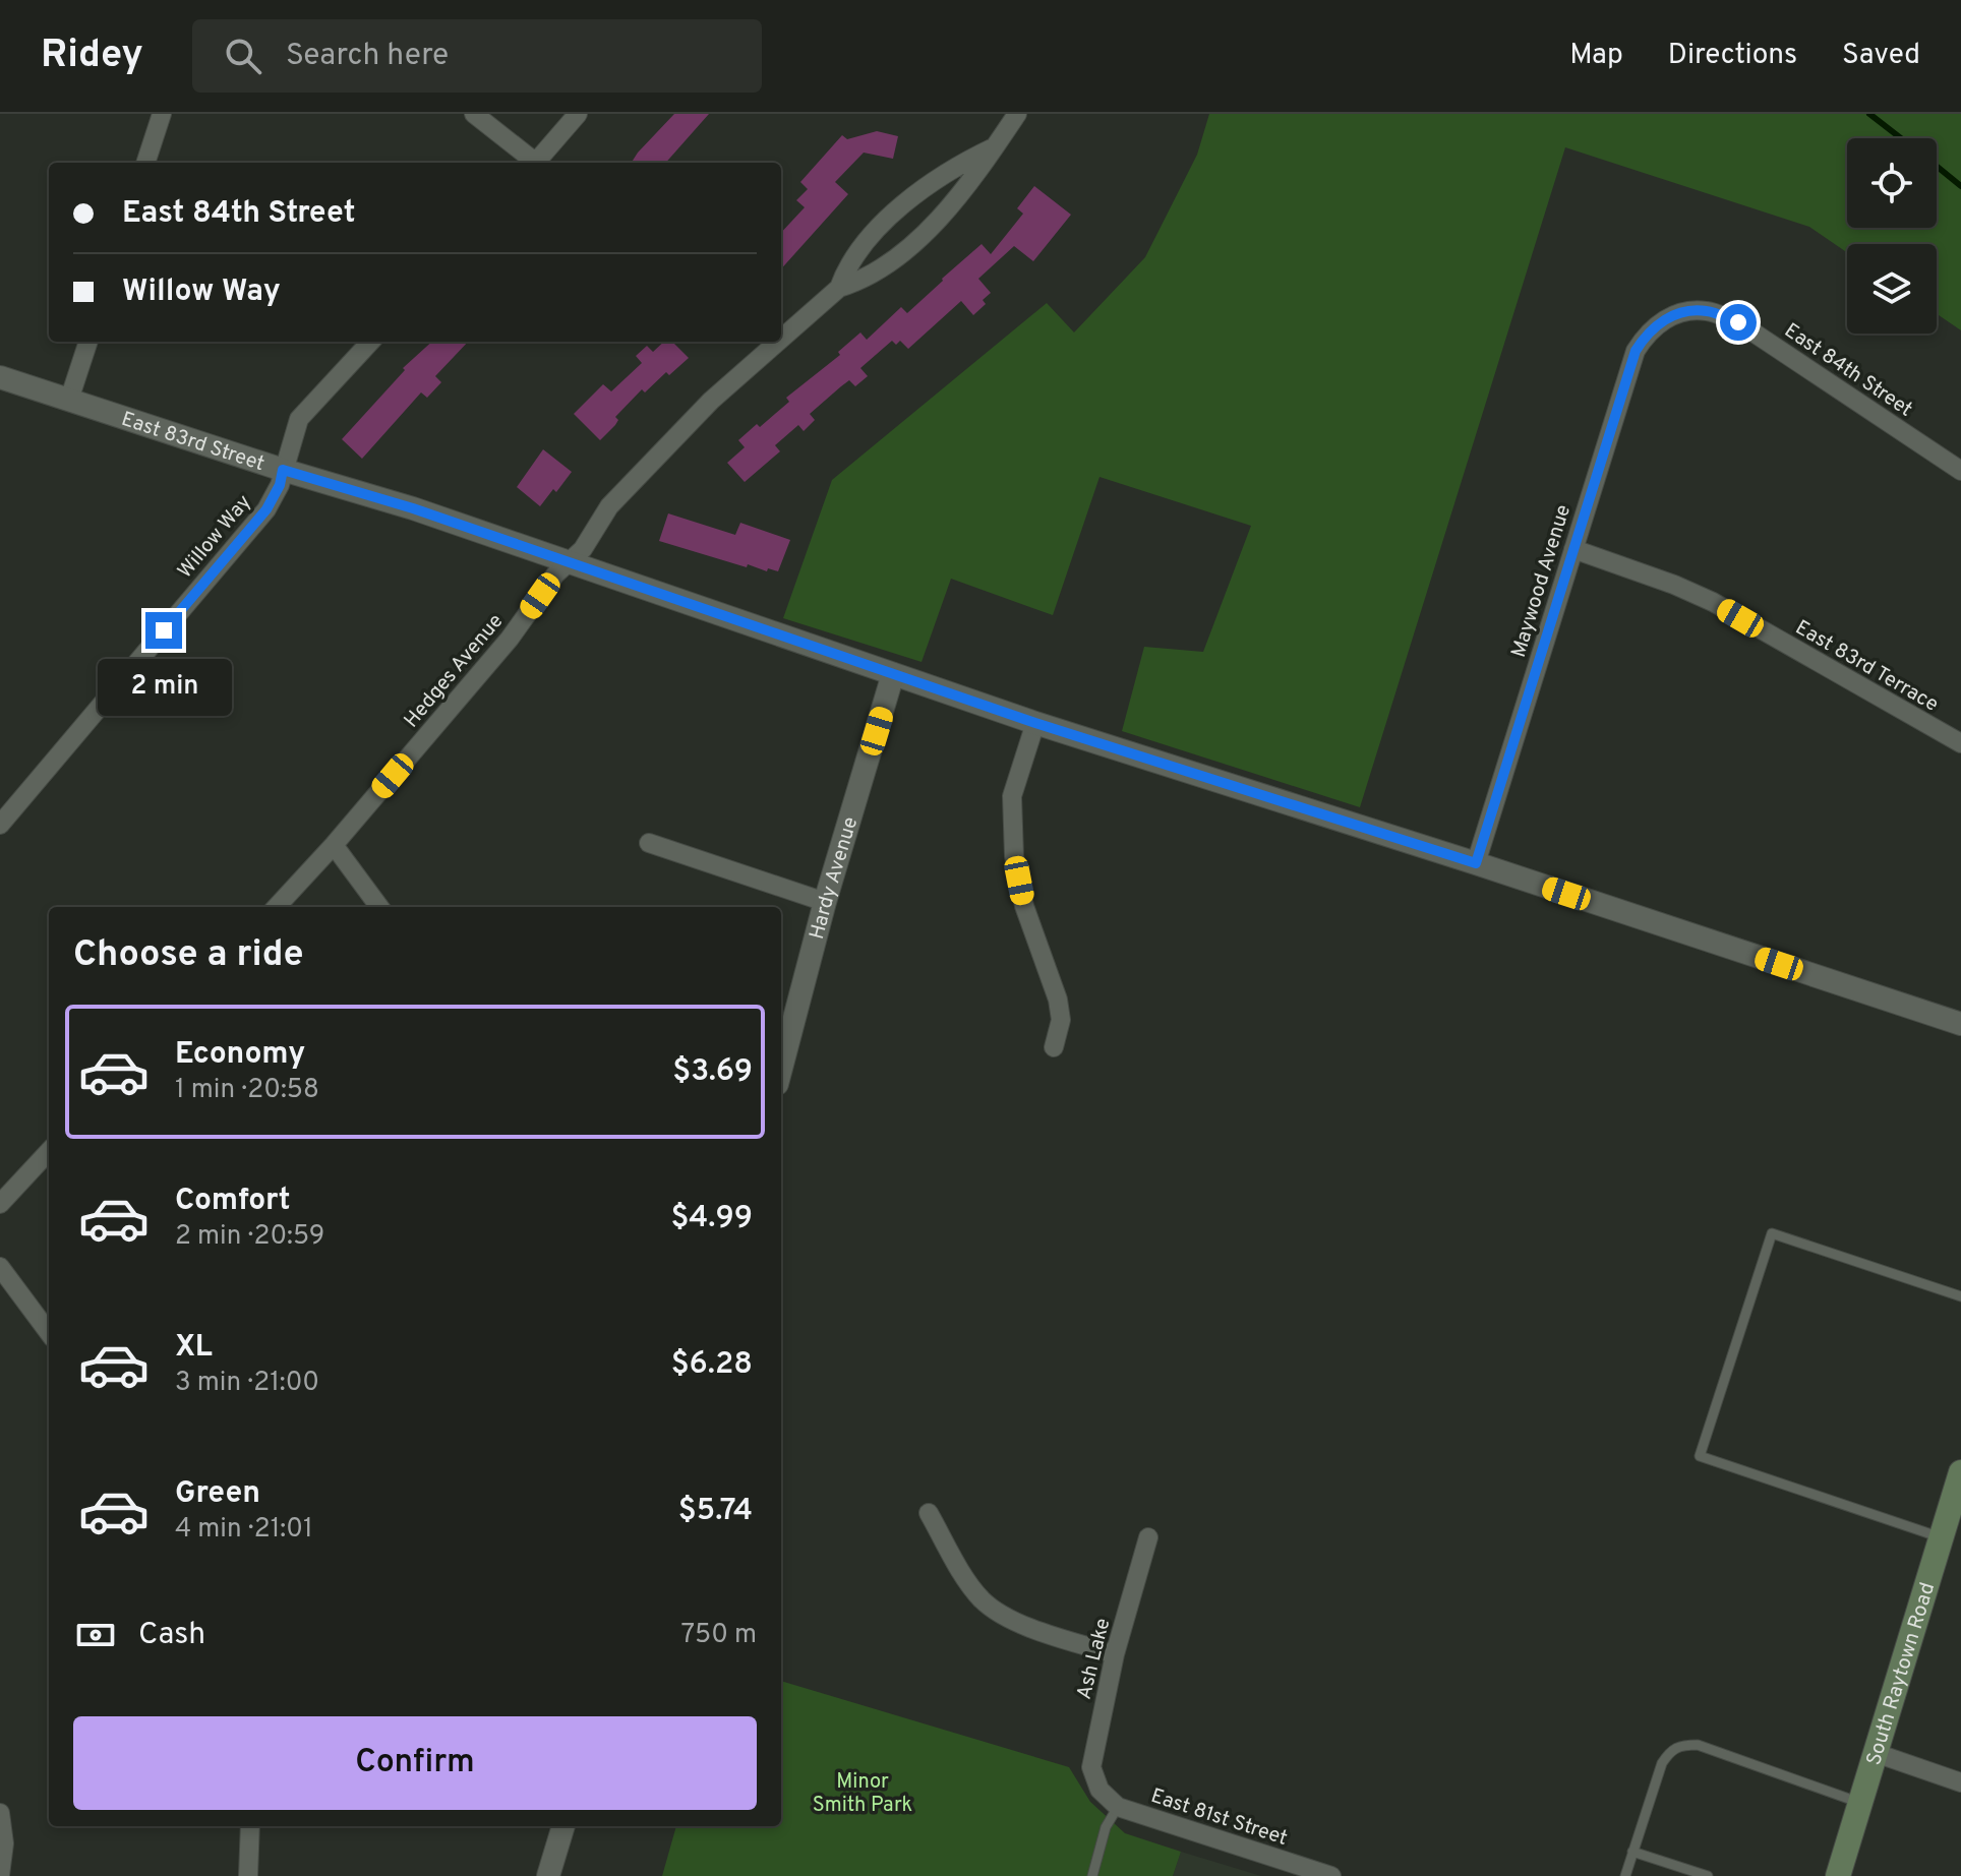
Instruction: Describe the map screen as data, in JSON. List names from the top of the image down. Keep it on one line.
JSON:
{"streets":{"main road":["South Raytown Road"],"street":["East 84th Street","East 83rd Street","Willow Way","Maywood Avenue","East 83rd Terrace","Hedges Avenue","Hardy Avenue","Ash Lake","East 81st Street"]},"crossings":[["East 84th Street","Maywood Avenue"],["East 83rd Street","Willow Way"],["East 83rd Street","Maywood Avenue"],["East 83rd Street","Hedges Avenue"],["East 83rd Street","Hardy Avenue"],["Maywood Avenue","East 83rd Terrace"],["Ash Lake","East 81st Street"]],"parks":["Minor Smith Park"],"page":{"header":"Ridey","search":"Search here","nav":["Map","Directions","Saved"],"banner":["East 84th Street","Willow Way"],"bubble":"2 min","heading":"Choose a ride","list":[{"name":"Economy","note":"1 min · 20:58","value":"$3.69"},{"name":"Comfort","note":"2 min · 20:59","value":"$4.99"},{"name":"XL","note":"3 min · 21:00","value":"$6.28"},{"name":"Green","note":"4 min · 21:01","value":"$5.74"}],"pay":["Cash","750 m"],"buttons":"Confirm"}}
